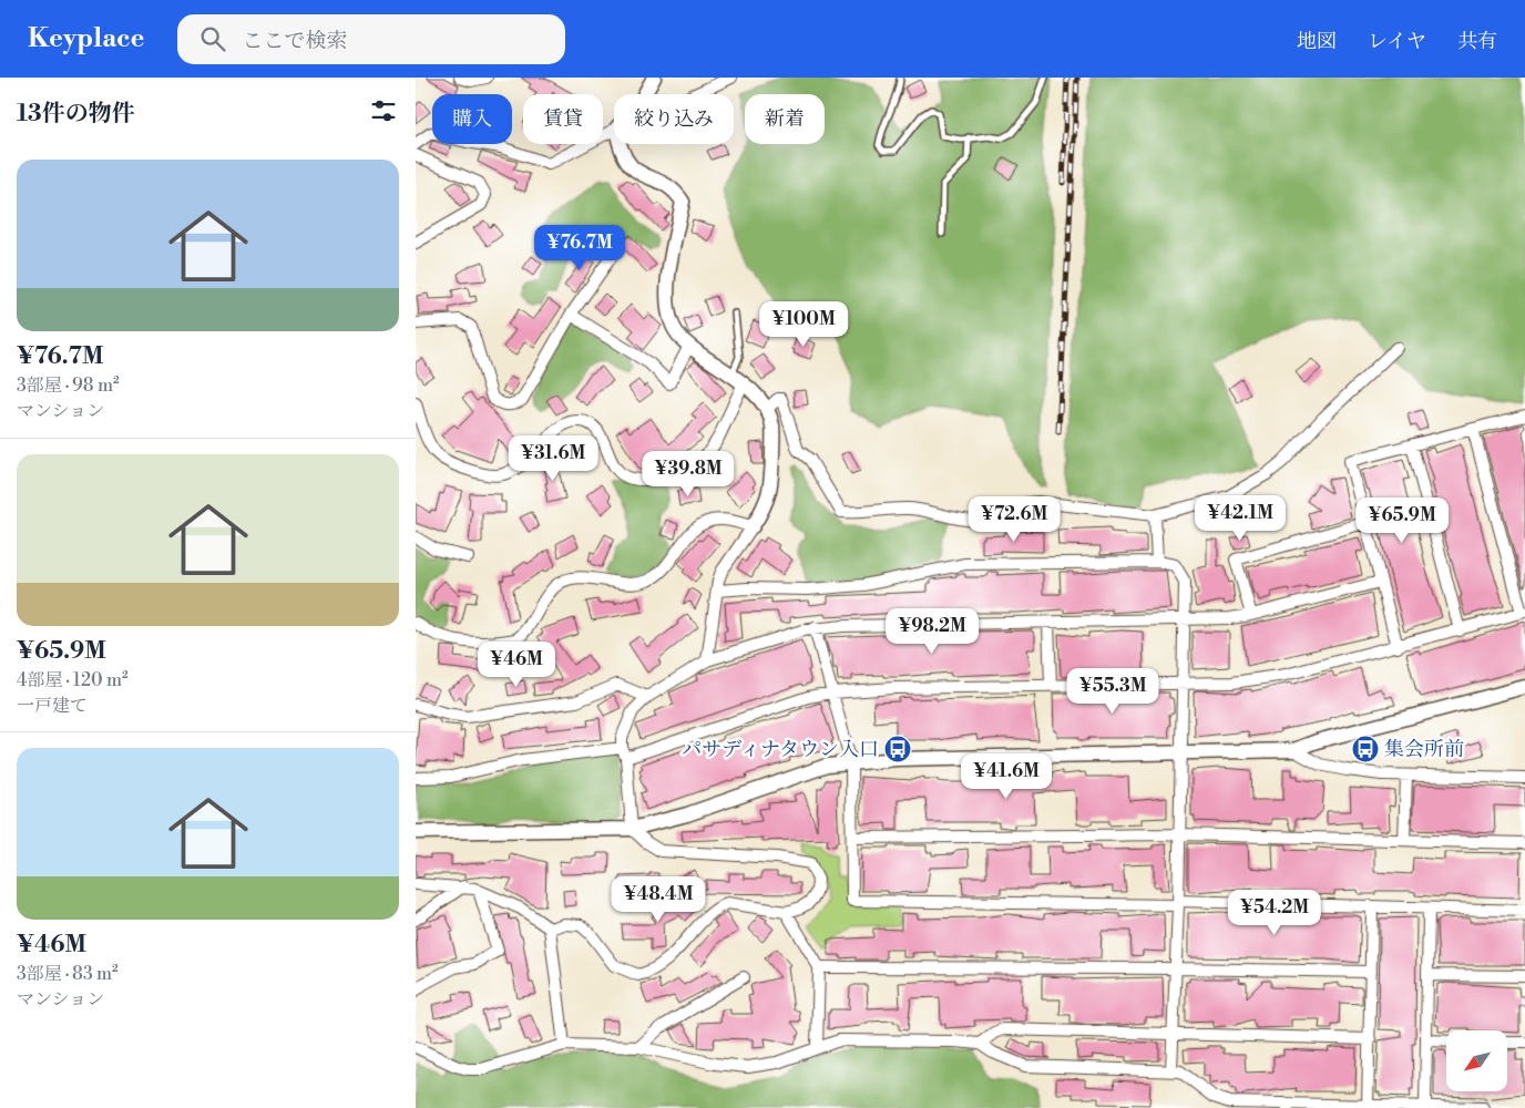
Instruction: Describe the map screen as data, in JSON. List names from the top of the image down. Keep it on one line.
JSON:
{"places":{"bus stop":["パサディナタウン入口","集会所前"]},"north":"bottom left","page":{"header":"Keyplace","search":"ここで検索","nav":["地図","レイヤ","共有"],"heading":"13件の物件","chip":["購入","賃貸","絞り込み","新着"],"list":[{"name":"¥76.7M","note":"3部屋 · 98 m² · マンション"},{"name":"¥65.9M","note":"4部屋 · 120 m² · 一戸建て"},{"name":"¥46M","note":"3部屋 · 83 m² · マンション"}],"price":["¥76.7M","¥100M","¥31.6M","¥39.8M","¥42.1M","¥72.6M","¥65.9M","¥98.2M","¥46M","¥55.3M","¥41.6M","¥48.4M","¥54.2M"]}}
